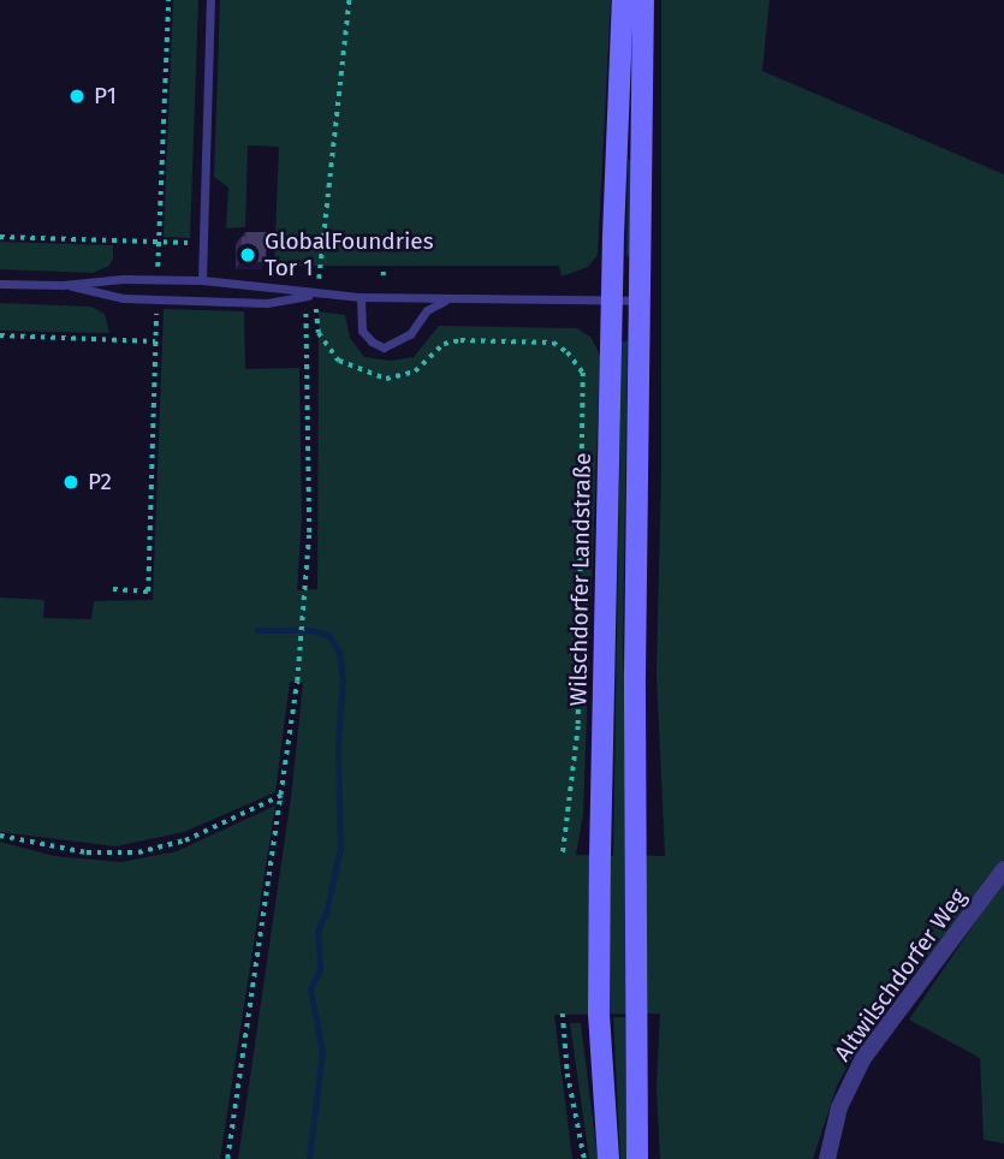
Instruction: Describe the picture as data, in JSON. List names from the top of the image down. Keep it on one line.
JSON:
{"streets":{"main road":["Wilschdorfer Landstraße"],"street":["Altwilschdorfer Weg"]},"places":["P1","GlobalFoundries Tor 1","P2"]}
